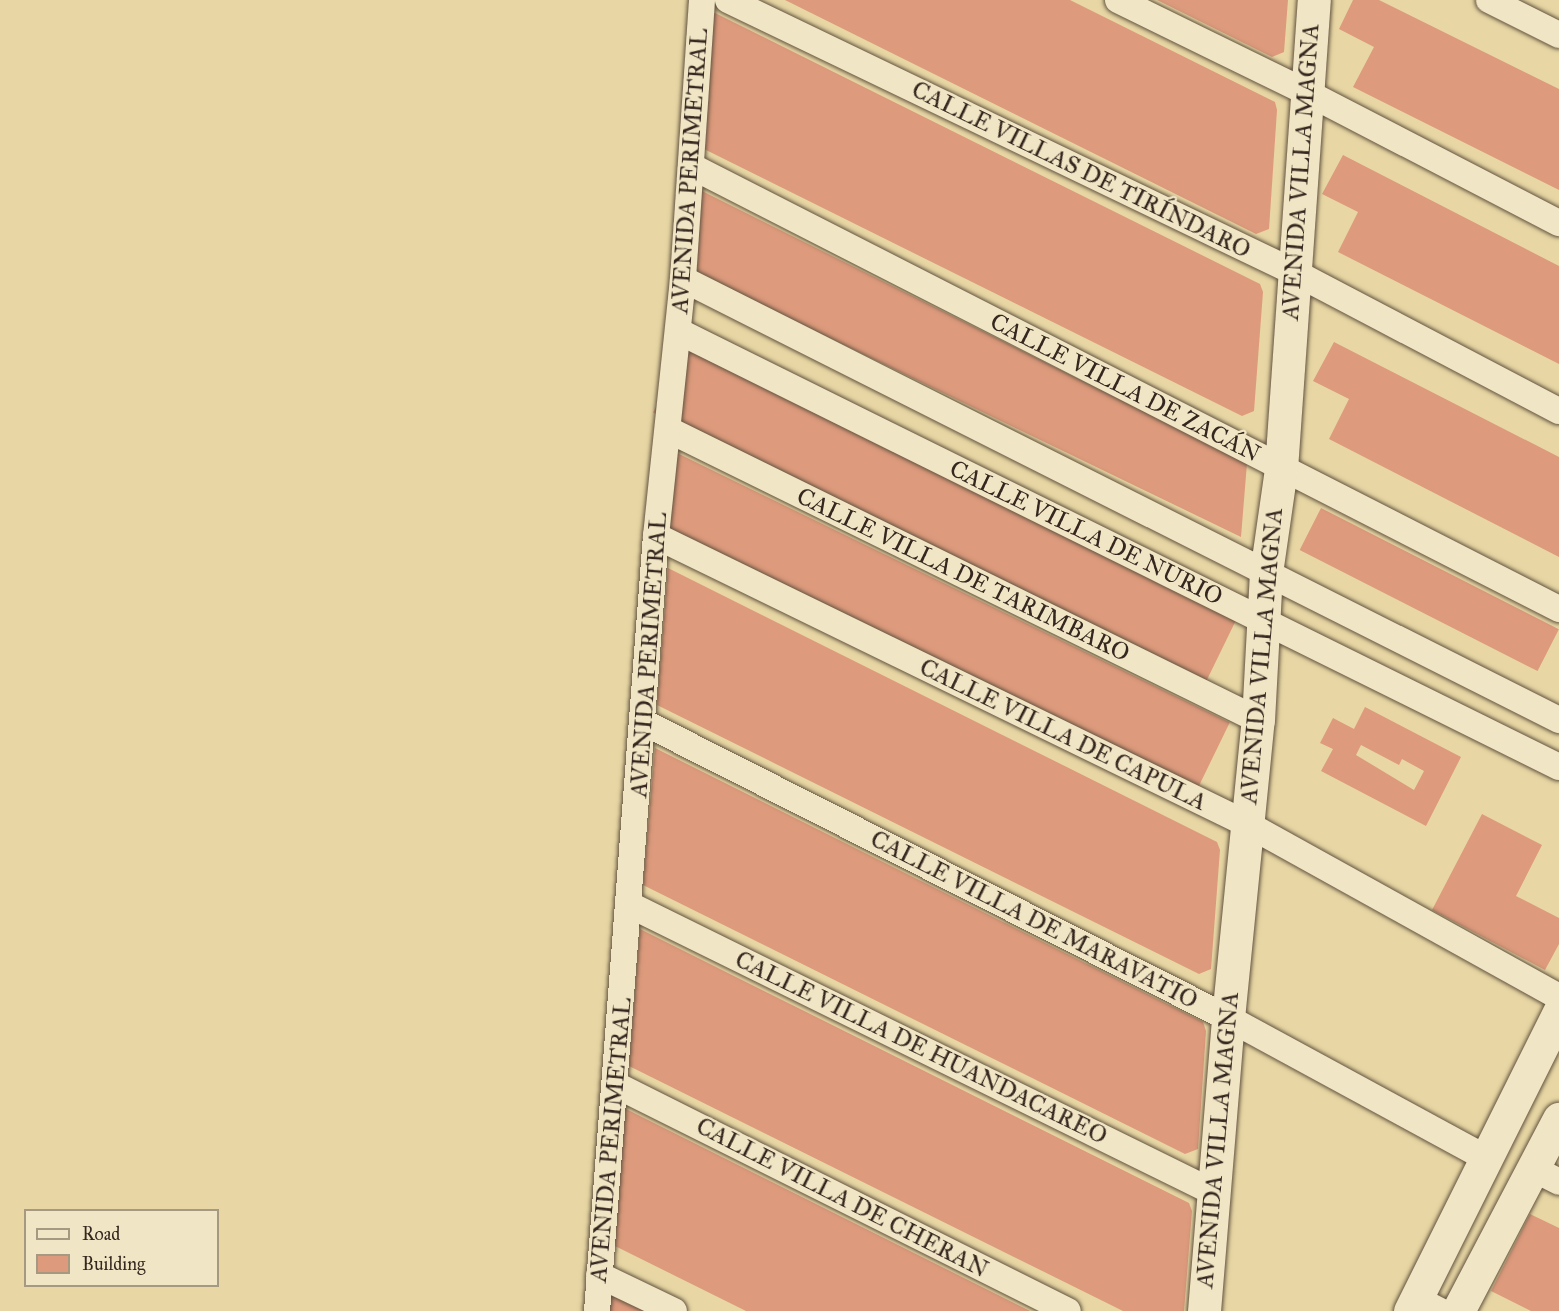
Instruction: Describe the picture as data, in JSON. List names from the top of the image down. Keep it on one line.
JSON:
{"streets":{"street":["CALLE VILLAS DE TIRÍNDARO","AVENIDA PERIMETRAL","AVENIDA VILLA MAGNA","CALLE VILLA DE ZACÁN","CALLE VILLA DE NURIO","CALLE VILLA DE TARIMBARO","CALLE VILLA DE CAPULA","CALLE VILLA DE MARAVATIO","CALLE VILLA DE HUANDACAREO","CALLE VILLA DE CHERAN"]},"crossings":[["CALLE VILLAS DE TIRÍNDARO","AVENIDA VILLA MAGNA"],["AVENIDA PERIMETRAL","CALLE VILLA DE ZACÁN"],["AVENIDA PERIMETRAL","CALLE VILLA DE NURIO"],["AVENIDA PERIMETRAL","CALLE VILLA DE TARIMBARO"],["AVENIDA PERIMETRAL","CALLE VILLA DE CAPULA"],["AVENIDA PERIMETRAL","CALLE VILLA DE MARAVATIO"],["AVENIDA PERIMETRAL","CALLE VILLA DE HUANDACAREO"],["AVENIDA PERIMETRAL","CALLE VILLA DE CHERAN"],["AVENIDA VILLA MAGNA","CALLE VILLA DE ZACÁN"],["AVENIDA VILLA MAGNA","CALLE VILLA DE NURIO"],["AVENIDA VILLA MAGNA","CALLE VILLA DE TARIMBARO"],["AVENIDA VILLA MAGNA","CALLE VILLA DE CAPULA"],["AVENIDA VILLA MAGNA","CALLE VILLA DE MARAVATIO"],["AVENIDA VILLA MAGNA","CALLE VILLA DE HUANDACAREO"]],"legend":["Road","Building"]}
